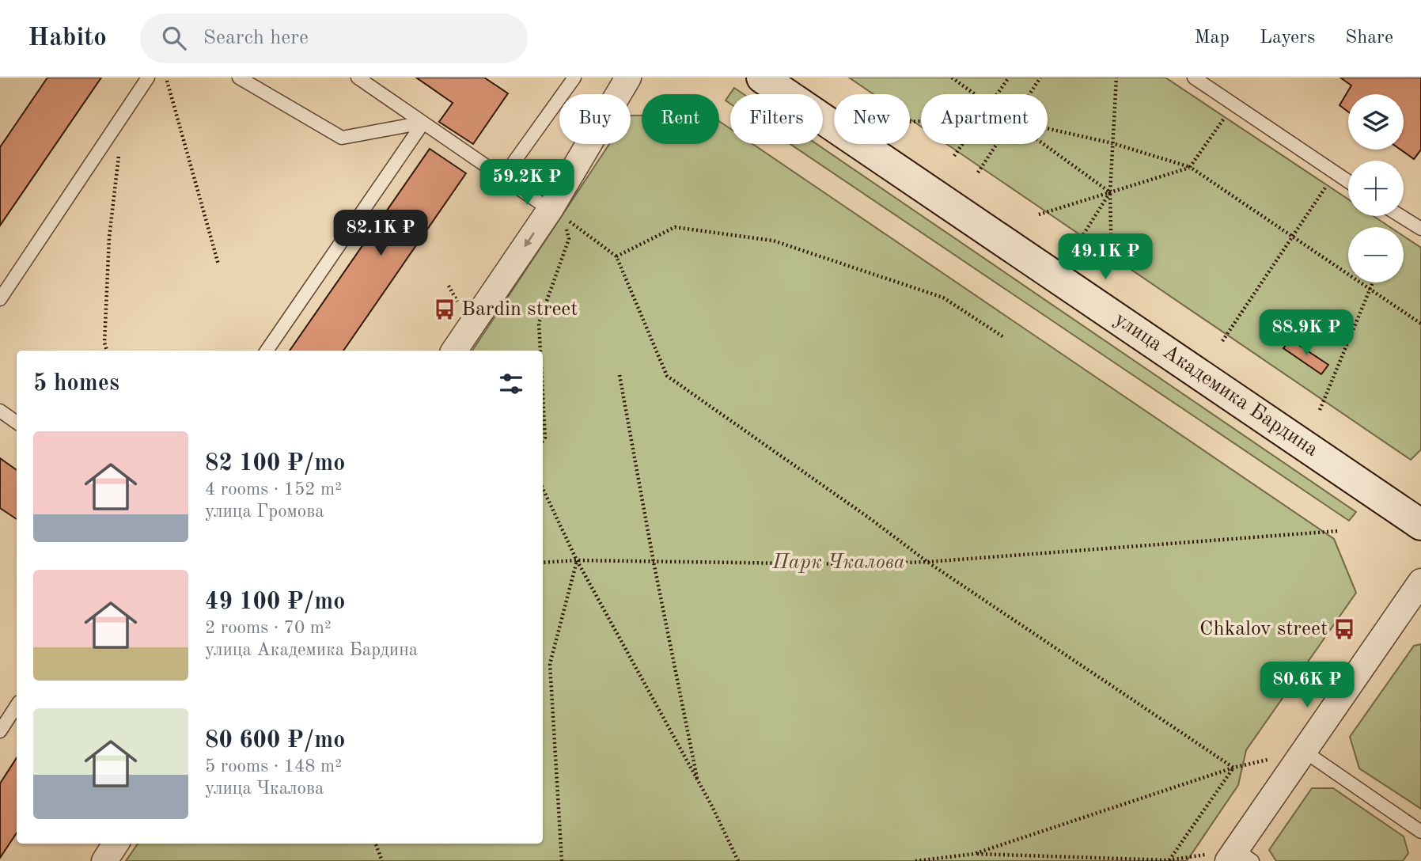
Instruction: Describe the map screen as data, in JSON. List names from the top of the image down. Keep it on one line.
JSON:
{"streets":{"street":["улица Академика Бардина"]},"parks":["Парк Чкалова"],"places":{"bus stop":["Bardin street","Chkalov street"]},"page":{"header":"Habito","search":"Search here","nav":["Map","Layers","Share"],"map_buttons":["+","−"],"chip":["Buy","Rent","Filters","New","Apartment"],"price":["59.2K ₽","82.1K ₽","49.1K ₽","88.9K ₽","80.6K ₽"],"heading":"5 homes","list":[{"name":"82 100 ₽/mo","note":"4 rooms · 152 m² · улица Громова"},{"name":"49 100 ₽/mo","note":"2 rooms · 70 m² · улица Академика Бардина"},{"name":"80 600 ₽/mo","note":"5 rooms · 148 m² · улица Чкалова"}]}}
